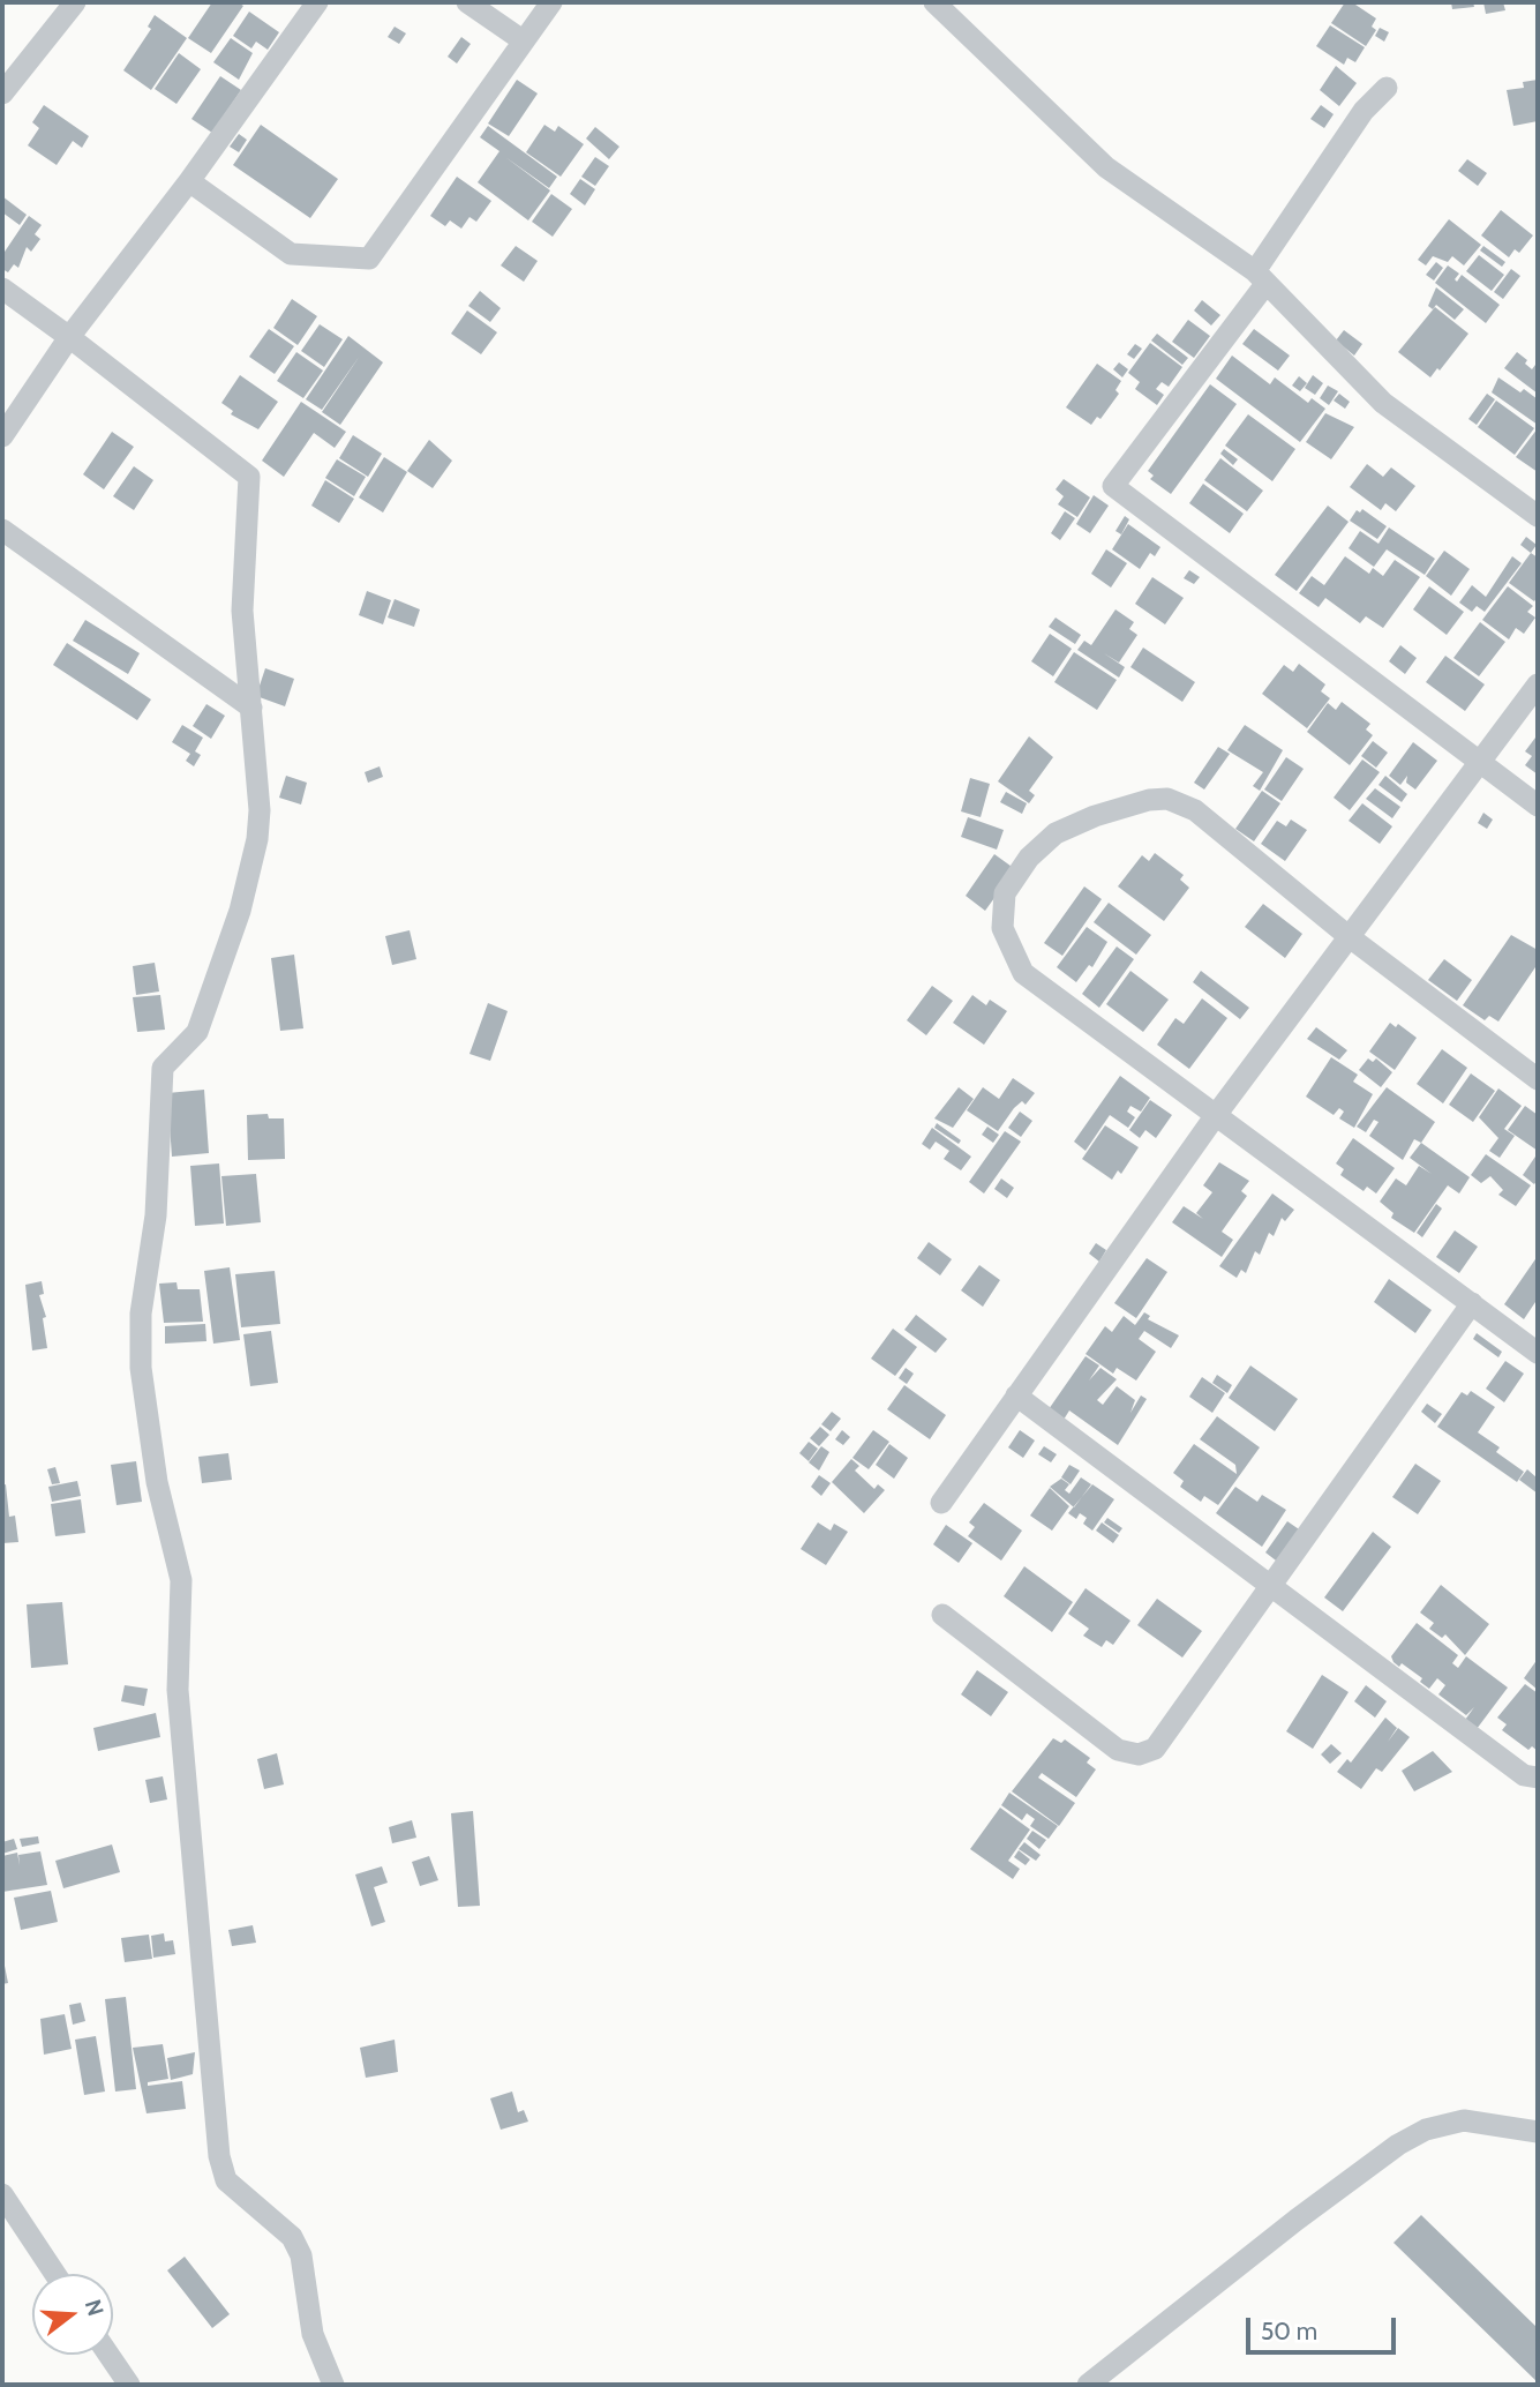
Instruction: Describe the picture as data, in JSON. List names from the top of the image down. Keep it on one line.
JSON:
{"scale_bar":"50 m","north":"right"}
